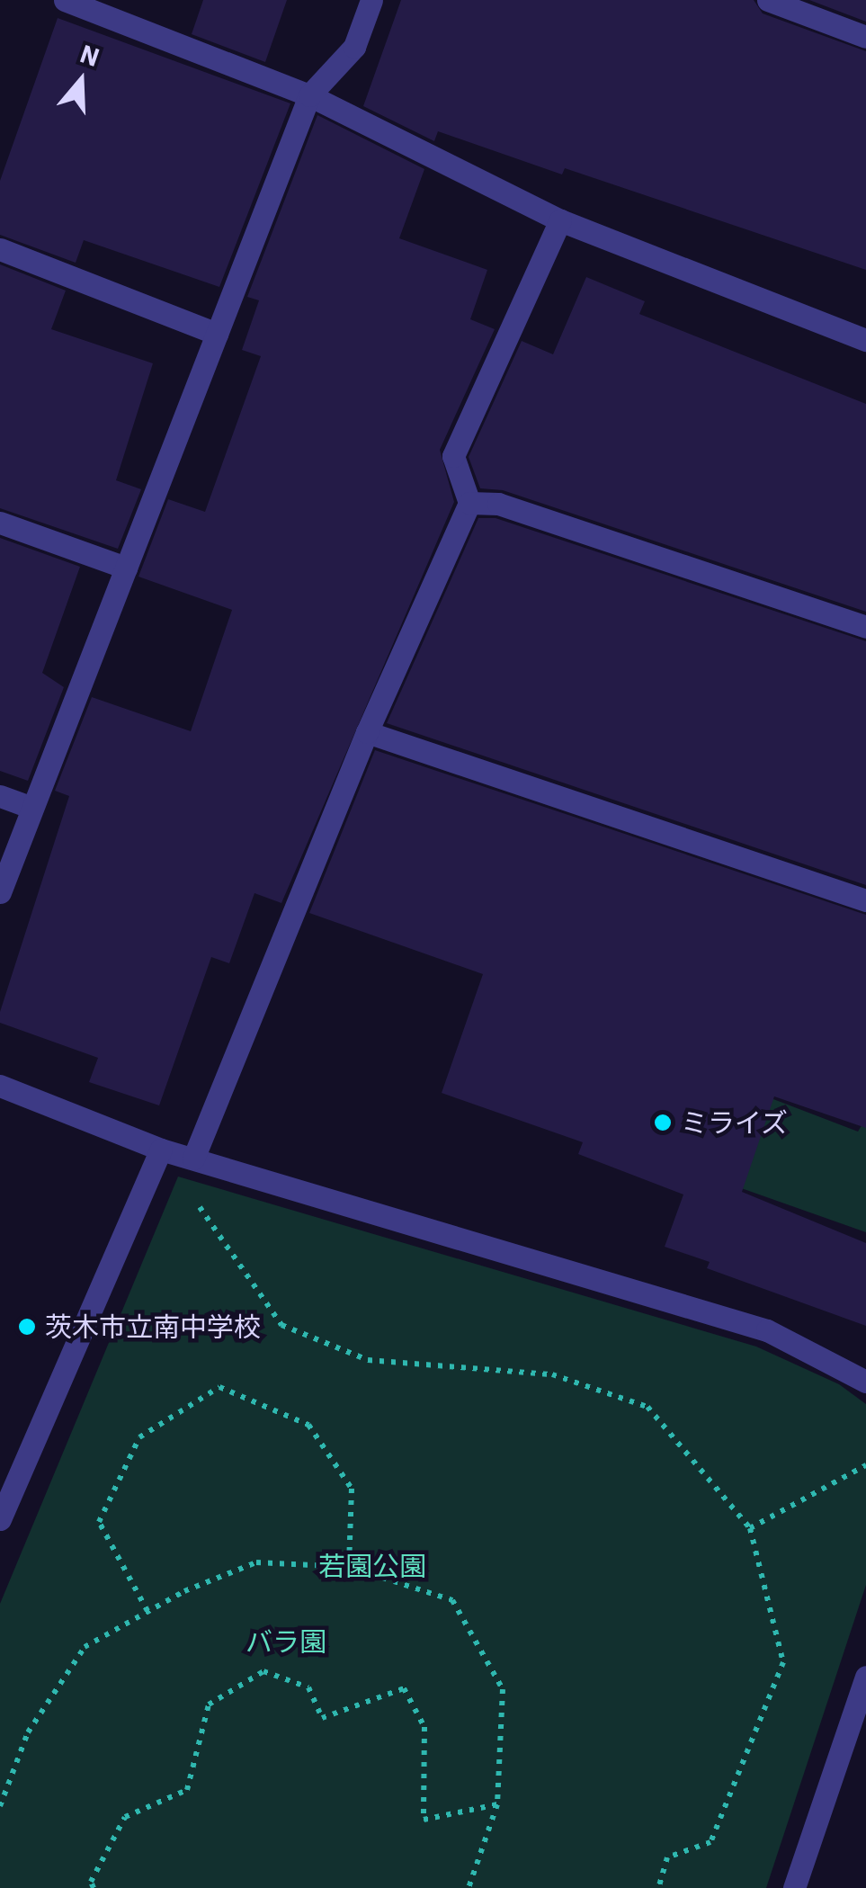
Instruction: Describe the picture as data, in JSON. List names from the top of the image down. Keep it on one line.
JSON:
{"parks":["若園公園","バラ園"],"places":["ミライズ","茨木市立南中学校"],"north":"top"}
